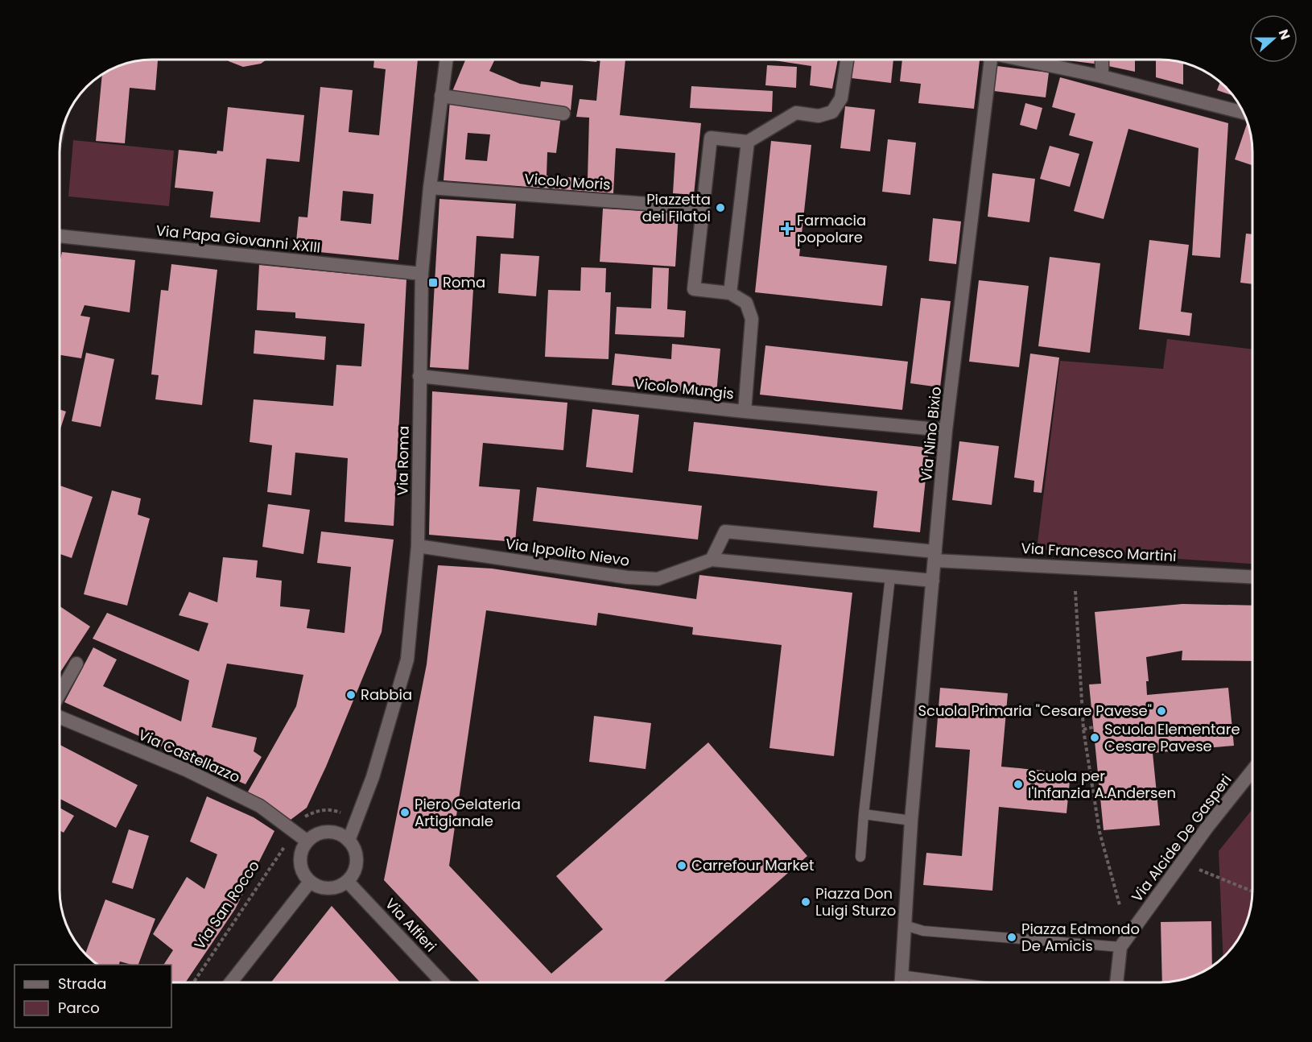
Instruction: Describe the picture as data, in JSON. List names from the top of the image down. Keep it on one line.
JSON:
{"streets":{"street":["Vicolo Moris","Via Papa Giovanni XXIII","Vicolo Mungis","Via Nino Bixio","Via Roma","Via Ippolito Nievo","Via Francesco Martini","Via Castellazzo","Via Alcide De Gasperi","Via Alfieri"],"path":["Via San Rocco"]},"crossings":[["Vicolo Moris","Via Roma"],["Via Papa Giovanni XXIII","Via Roma"],["Vicolo Mungis","Via Nino Bixio"],["Vicolo Mungis","Via Roma"],["Via Nino Bixio","Via Ippolito Nievo"],["Via Nino Bixio","Via Francesco Martini"],["Via Roma","Via Ippolito Nievo"],["Via Roma","Via Castellazzo"],["Via Roma","Via Alfieri"],["Via Castellazzo","Via San Rocco"],["Via Castellazzo","Via Alfieri"]],"places":{"other":["Piazzetta dei Filatoi","Rabbia","Scuola Primaria \"Cesare Pavese\"","Scuola Elementare Cesare Pavese","Scuola per l'Infanzia A.Andersen","Piero Gelateria Artigianale","Carrefour Market","Piazza Don Luigi Sturzo","Piazza Edmondo De Amicis"],"health":["Farmacia popolare"],"transit":["Roma"]},"legend":["Strada","Parco"],"north":"right"}
